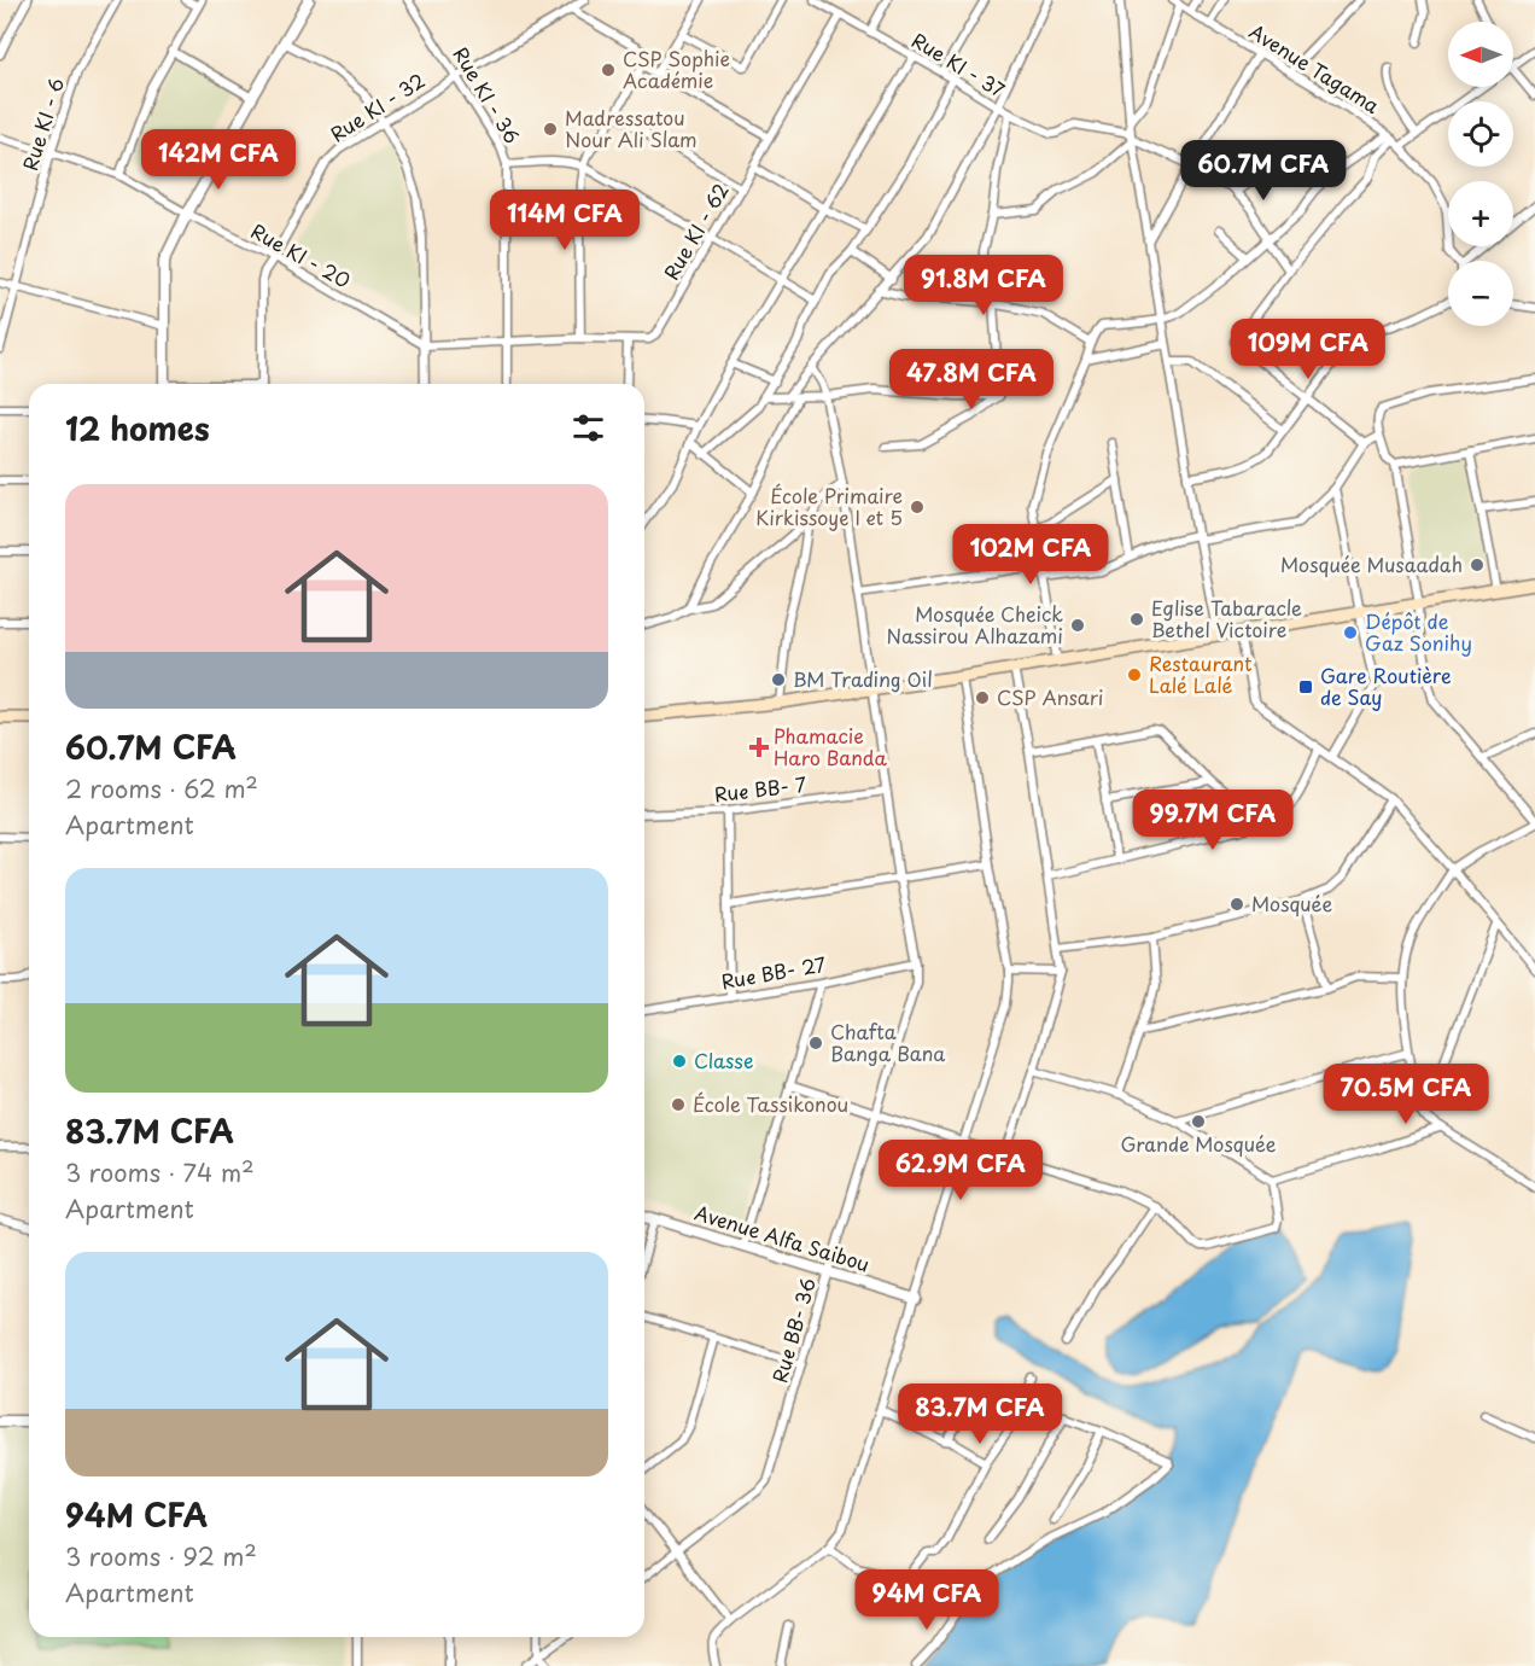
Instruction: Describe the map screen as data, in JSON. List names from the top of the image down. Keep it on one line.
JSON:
{"streets":{"street":["Rue KI - 37","Avenue Tagama","Rue KI - 36","Rue KI - 32","Rue KI - 6","Rue KI - 62","Rue KI - 20","Rue BB- 7","Rue BB- 27","Avenue Alfa Saibou","Rue BB- 36"]},"crossings":[["Rue KI - 37","Rue KI - 62"],["Rue KI - 36","Rue KI - 32"],["Rue KI - 36","Rue KI - 62"],["Rue KI - 32","Rue KI - 20"],["Rue KI - 6","Rue KI - 20"],["Rue BB- 7","Rue BB- 36"],["Rue BB- 27","Rue BB- 36"],["Avenue Alfa Saibou","Rue BB- 36"]],"places":{"other":["CSP Sophie Académie","Madressatou Nour Ali Slam","École Primaire Kirkissoye I et 5","Mosquée Musaadah","Eglise Tabaracle Bethel Victoire","Mosquée Cheick Nassirou Alhazami","Dépôt de Gaz Sonihy","Restaurant Lalé Lalé","BM Trading Oil","CSP Ansari","Mosquée","Chafta Banga Bana","Classe","École Tassikonou","Grande Mosquée"],"transit":["Gare Routière de Say"],"health":["Phamacie Haro Banda"]},"north":"left","page":{"map_buttons":["+","−"],"price":["142M CFA","60.7M CFA","114M CFA","91.8M CFA","109M CFA","47.8M CFA","102M CFA","99.7M CFA","70.5M CFA","62.9M CFA","83.7M CFA","94M CFA"],"heading":"12 homes","list":[{"name":"60.7M CFA","note":"2 rooms · 62 m² · Apartment"},{"name":"83.7M CFA","note":"3 rooms · 74 m² · Apartment"},{"name":"94M CFA","note":"3 rooms · 92 m² · Apartment"}]}}
